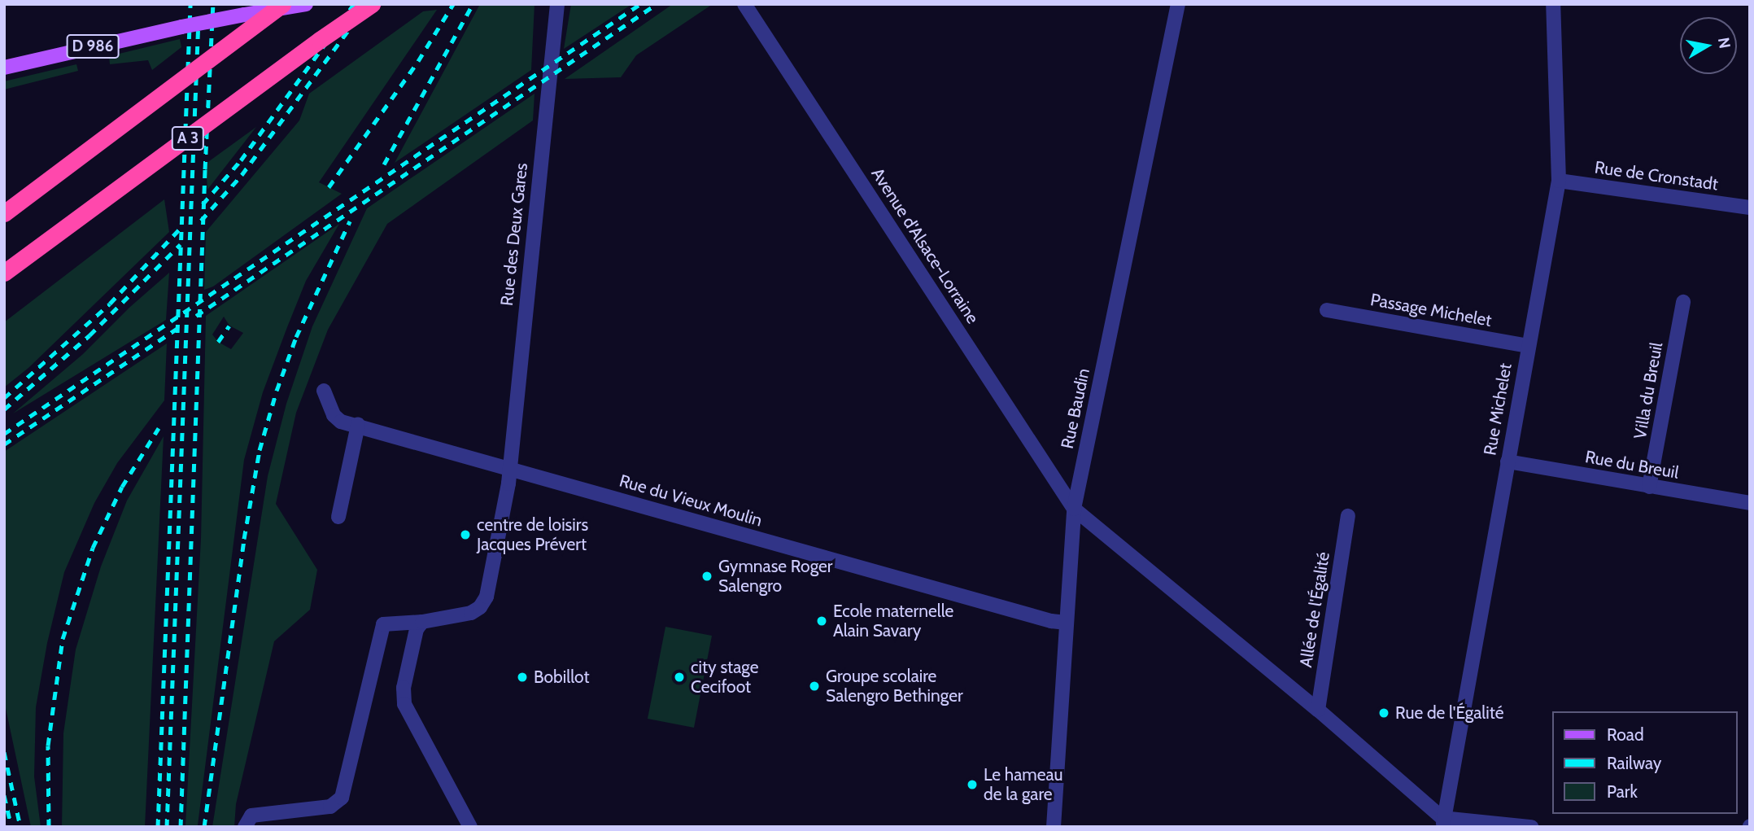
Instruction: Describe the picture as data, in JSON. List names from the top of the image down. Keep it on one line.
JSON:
{"streets":{"highway":["A 3"],"main road":["D 986"],"street":["Rue de Cronstadt","Rue des Deux Gares","Avenue d'Alsace-Lorraine","Passage Michelet","Villa du Breuil","Rue Baudin","Rue Michelet","Rue du Breuil","Rue du Vieux Moulin","Allée de l'Égalité"]},"crossings":[["Rue de Cronstadt","Rue Michelet"],["Rue des Deux Gares","Rue du Vieux Moulin"],["Avenue d'Alsace-Lorraine","Rue Baudin"],["Passage Michelet","Rue Michelet"],["Villa du Breuil","Rue du Breuil"],["Rue Baudin","Rue du Vieux Moulin"],["Rue Michelet","Rue du Breuil"]],"places":["centre de loisirs Jacques Prévert","Gymnase Roger Salengro","Ecole maternelle Alain Savary","Bobillot","city stage Cecifoot","Groupe scolaire Salengro Bethinger","Rue de l'Égalité","Le hameau de la gare"],"legend":["Road","Railway","Park"],"north":"right"}
